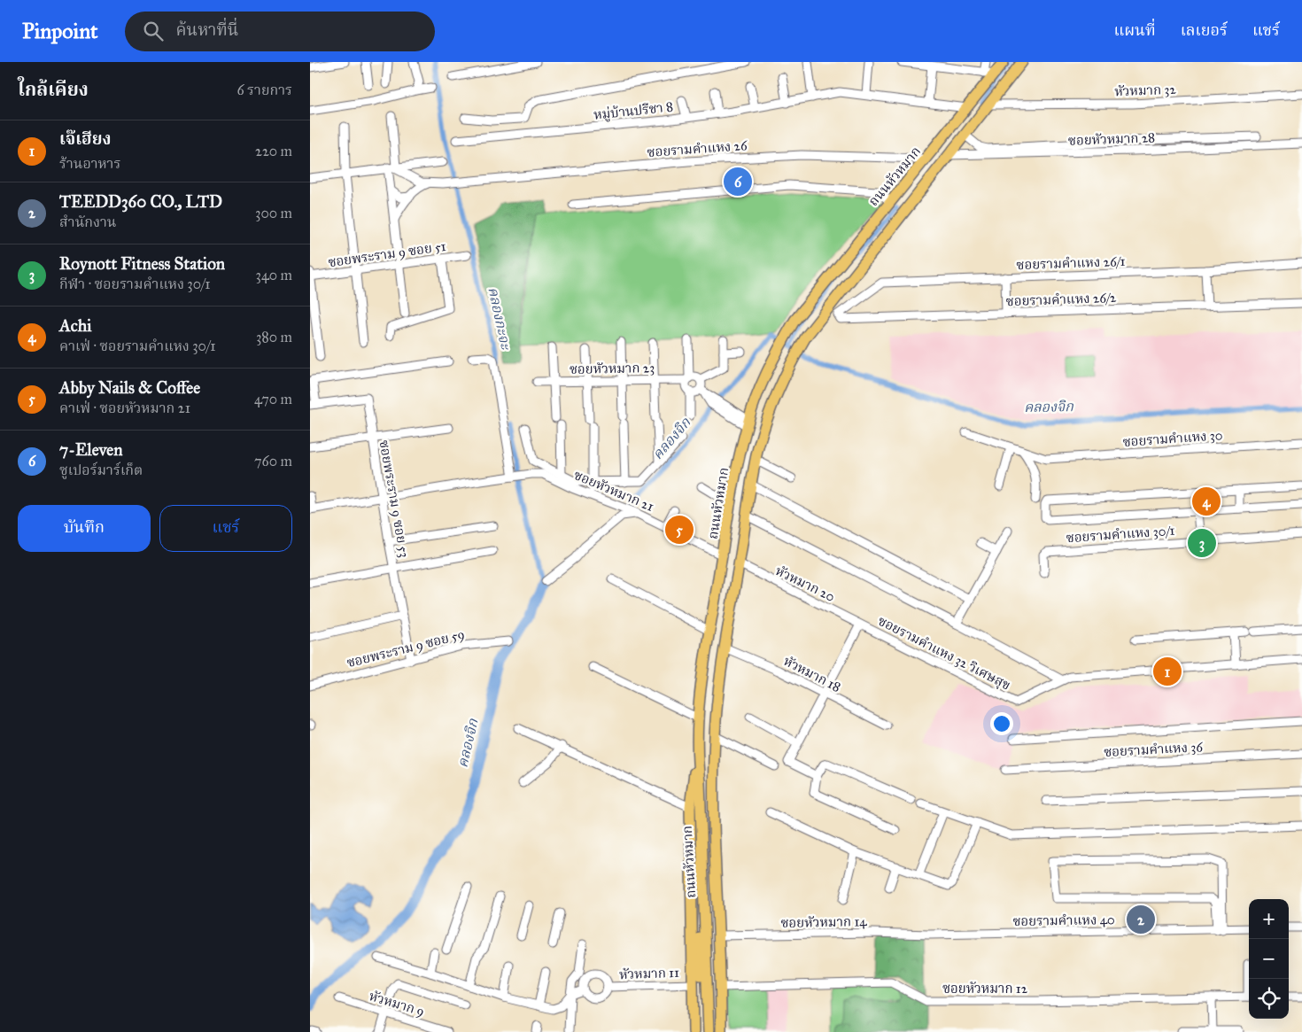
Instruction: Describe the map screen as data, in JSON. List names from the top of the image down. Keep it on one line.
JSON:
{"streets":{"main road":["ถนนหัวหมาก"],"street":["หัวหมาก 32","หมู่บ้านปรีชา 8","ซอยหัวหมาก 28","ซอยรามคำแหง 26","ซอยพระราม 9 ซอย 51","ซอยรามคำแหง 26/1","ซอยรามคำแหง 26/2","ซอยหัวหมาก 23","ซอยรามคำแหง 30","ซอยหัวหมาก 21","ซอยพระราม 9 ซอย 53","ซอยรามคำแหง 30/1","หัวหมาก 20","ซอยพระราม 9 ซอย 59","ซอยรามคำแหง 32 วิเศษสุข","หัวหมาก 18","ซอยรามคำแหง 36","ซอยรามคำแหง 40","ซอยหัวหมาก 14","หัวหมาก 11","ซอยหัวหมาก 12","หัวหมาก 9"]},"crossings":[["หัวหมาก 32","ถนนหัวหมาก"],["หมู่บ้านปรีชา 8","ถนนหัวหมาก"],["ซอยหัวหมาก 28","ถนนหัวหมาก"],["ซอยรามคำแหง 26","ถนนหัวหมาก"],["ถนนหัวหมาก","ซอยหัวหมาก 21"],["ถนนหัวหมาก","หัวหมาก 20"],["ถนนหัวหมาก","หัวหมาก 18"],["ถนนหัวหมาก","ซอยหัวหมาก 14"],["ถนนหัวหมาก","ซอยหัวหมาก 12"],["ซอยรามคำแหง 26/1","ซอยรามคำแหง 26/2"],["ซอยหัวหมาก 21","ซอยพระราม 9 ซอย 53"],["ซอยพระราม 9 ซอย 53","ซอยพระราม 9 ซอย 59"],["หัวหมาก 20","ซอยรามคำแหง 32 วิเศษสุข"],["ซอยรามคำแหง 40","ซอยหัวหมาก 14"]],"water":["คลองกะจะ","คลองจิก"],"page":{"header":"Pinpoint","search":"ค้นหาที่นี่","nav":["แผนที่","เลเยอร์","แชร์"],"heading":["ใกล้เคียง","6 รายการ"],"list":[{"mark":"1","name":"เจ๊เฮียง","note":"ร้านอาหาร","value":"220 m"},{"mark":"2","name":"TEEDD360 CO., LTD","note":"สำนักงาน","value":"300 m"},{"mark":"3","name":"Roynott Fitness Station","note":"กีฬา · ซอยรามคำแหง 30/1","value":"340 m"},{"mark":"4","name":"Achi","note":"คาเฟ่ · ซอยรามคำแหง 30/1","value":"380 m"},{"mark":"5","name":"Abby Nails & Coffee","note":"คาเฟ่ · ซอยหัวหมาก 21","value":"470 m"},{"mark":"6","name":"7-Eleven","note":"ซูเปอร์มาร์เก็ต","value":"760 m"}],"pins":["6","4","5","3","1","2"],"buttons":["บันทึก","แชร์"],"map_buttons":["+","−"]}}
